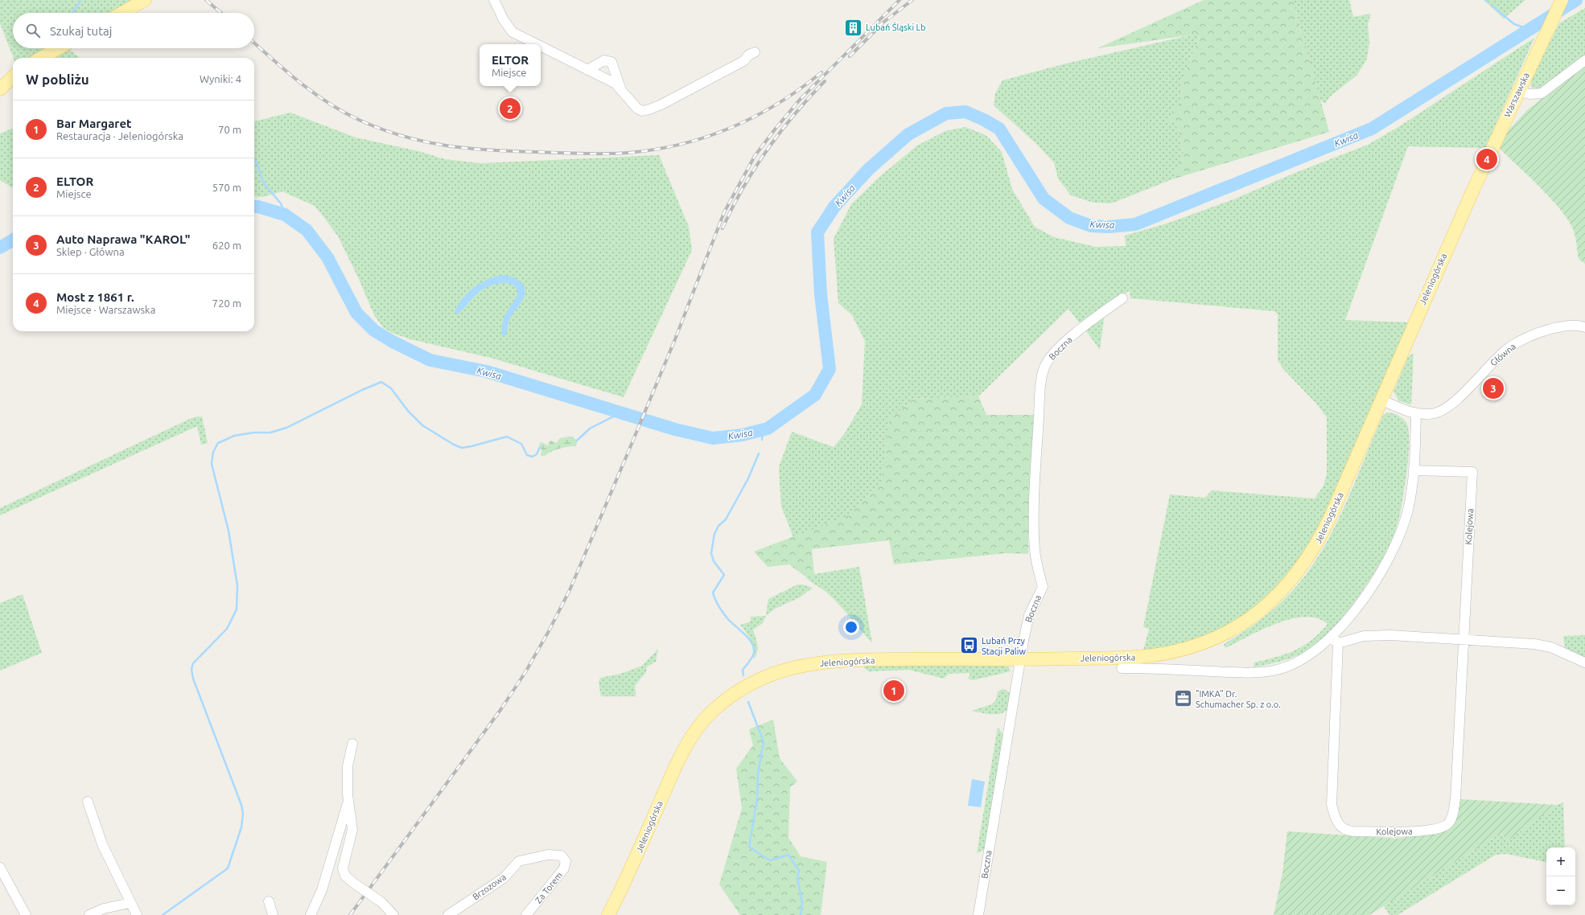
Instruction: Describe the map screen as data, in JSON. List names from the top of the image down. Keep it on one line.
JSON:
{"streets":{"main road":["Warszawska","Jeleniogórska"],"street":["Boczna","Główna","Kolejowa","Brzozowa","Za Torem"]},"crossings":[["Warszawska","Jeleniogórska"],["Jeleniogórska","Boczna"],["Jeleniogórska","Główna"],["Jeleniogórska","Kolejowa"],["Brzozowa","Za Torem"]],"water":["Kwisa"],"places":{"building":["Lubań Śląski Lb"],"bus stop":["Lubań Przy Stacji Paliw"],"office":["\"IMKA\" Dr. Schumacher Sp. z o.o."]},"page":{"search":"Szukaj tutaj","popup":["ELTOR","Miejsce"],"heading":["W pobliżu","Wyniki: 4"],"pins":["2","4","3","1"],"list":[{"mark":"1","name":"Bar Margaret","note":"Restauracja · Jeleniogórska","value":"70 m"},{"mark":"2","name":"ELTOR","note":"Miejsce","value":"570 m"},{"mark":"3","name":"Auto Naprawa \"KAROL\"","note":"Sklep · Główna","value":"620 m"},{"mark":"4","name":"Most z 1861 r.","note":"Miejsce · Warszawska","value":"720 m"}],"map_buttons":["+","−"]}}
